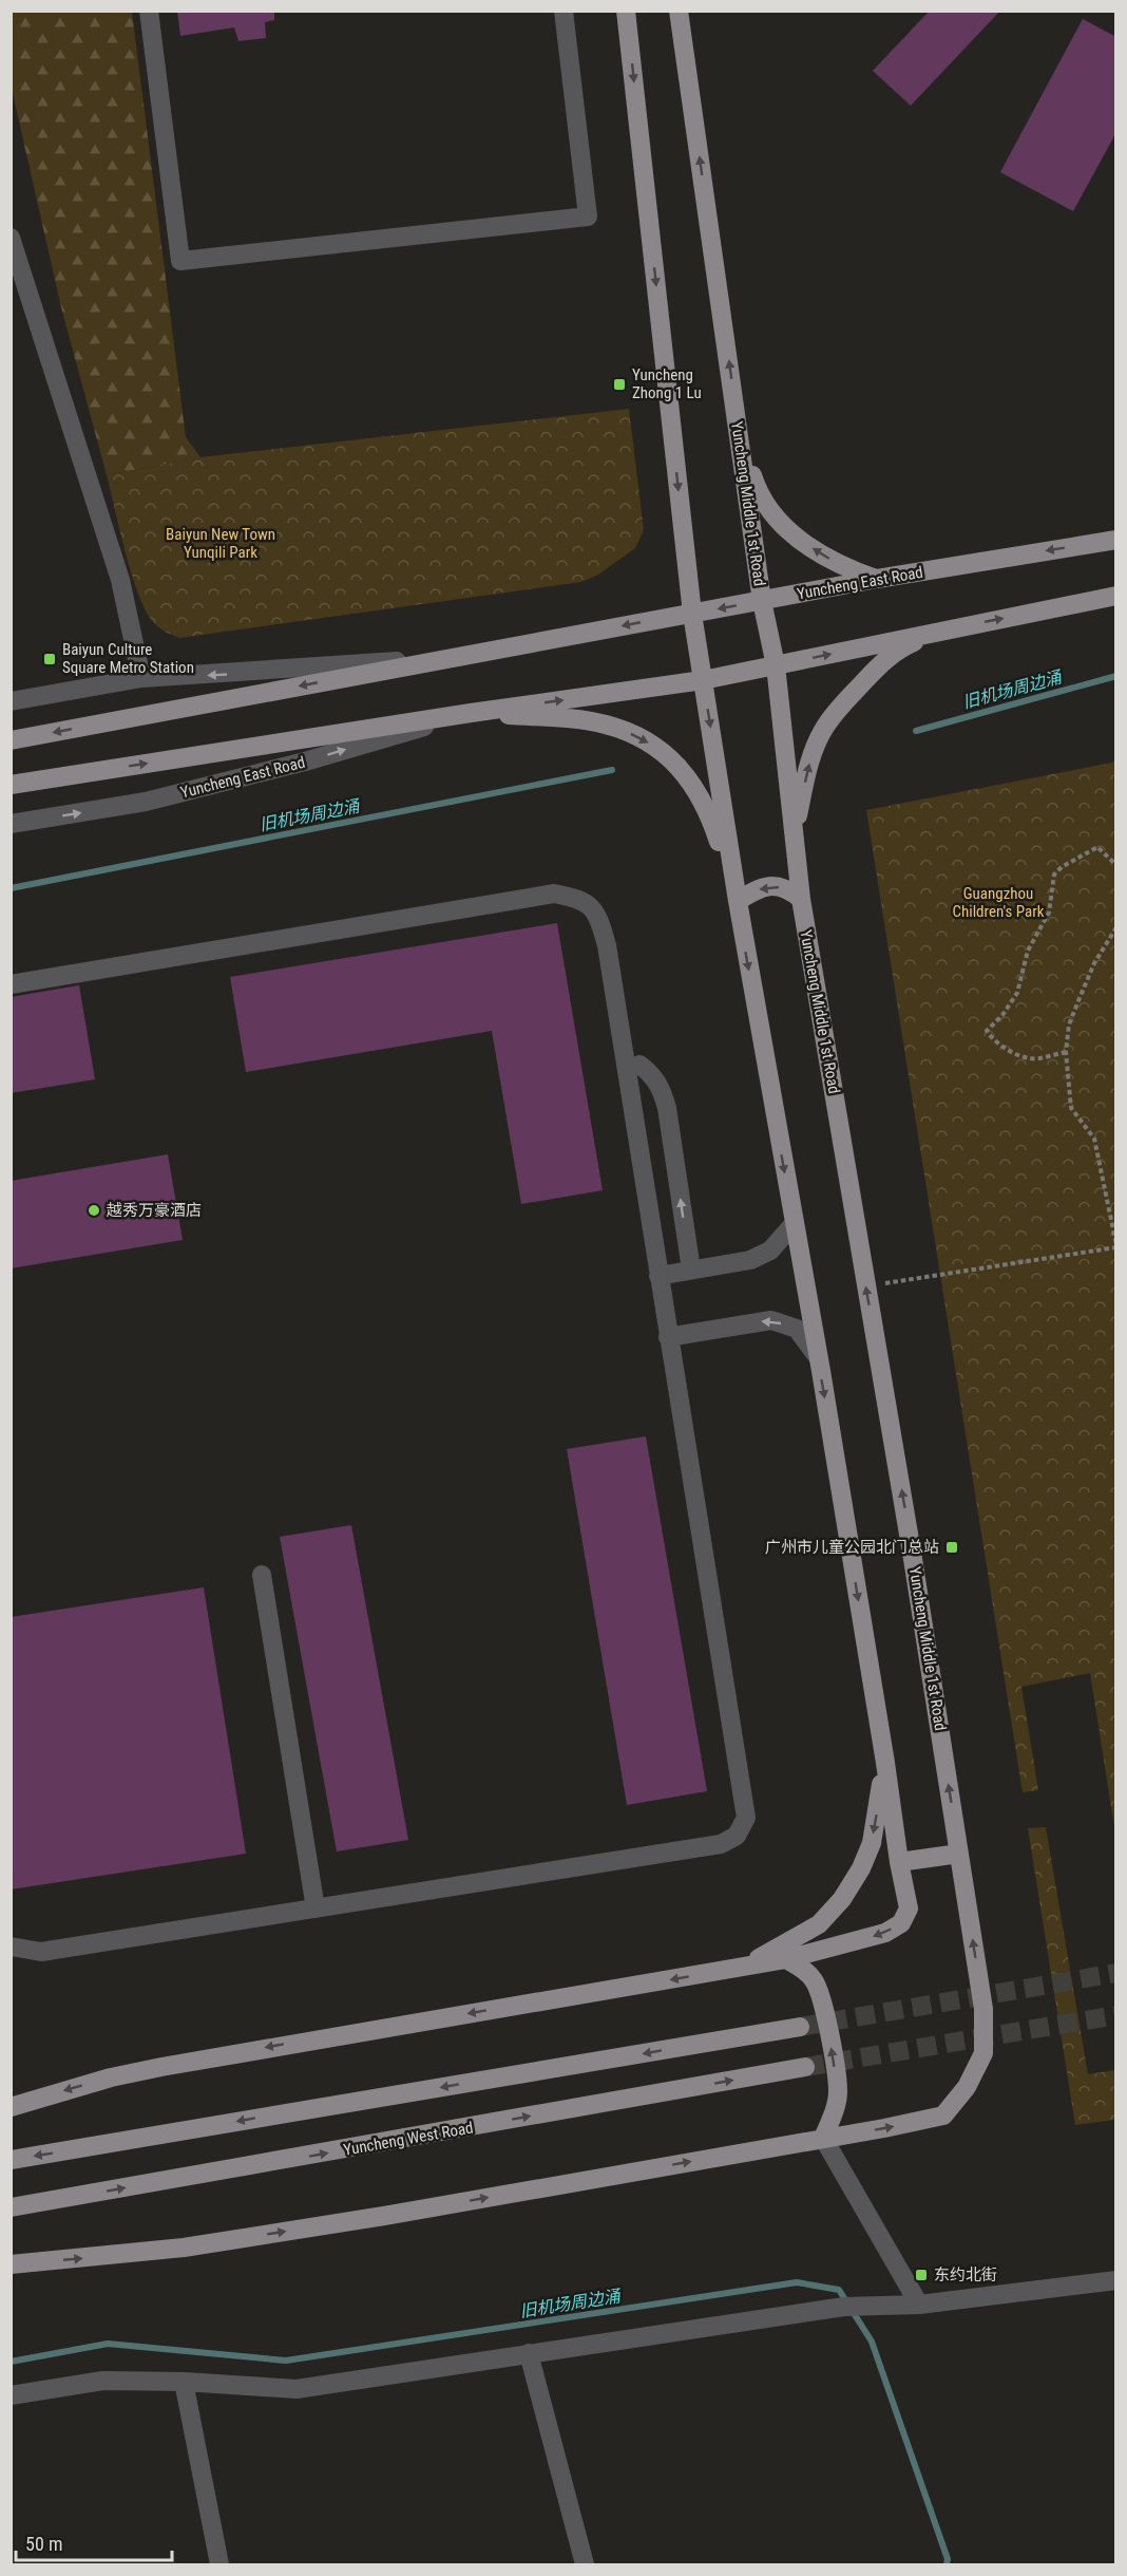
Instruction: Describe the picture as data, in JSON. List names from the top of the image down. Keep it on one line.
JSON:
{"streets":{"main road":["Yuncheng Middle 1st Road","Yuncheng East Road","Yuncheng West Road"]},"crossings":[["Yuncheng Middle 1st Road","Yuncheng East Road"]],"water":["旧机场周边涌"],"parks":["Baiyun New Town Yunqili Park","Guangzhou Children's Park"],"places":{"transit":["Yuncheng Zhong 1 Lu","Baiyun Culture Square Metro Station","广州市儿童公园北门总站","东约北街"],"other":["越秀万豪酒店"]},"scale_bar":"50 m"}
